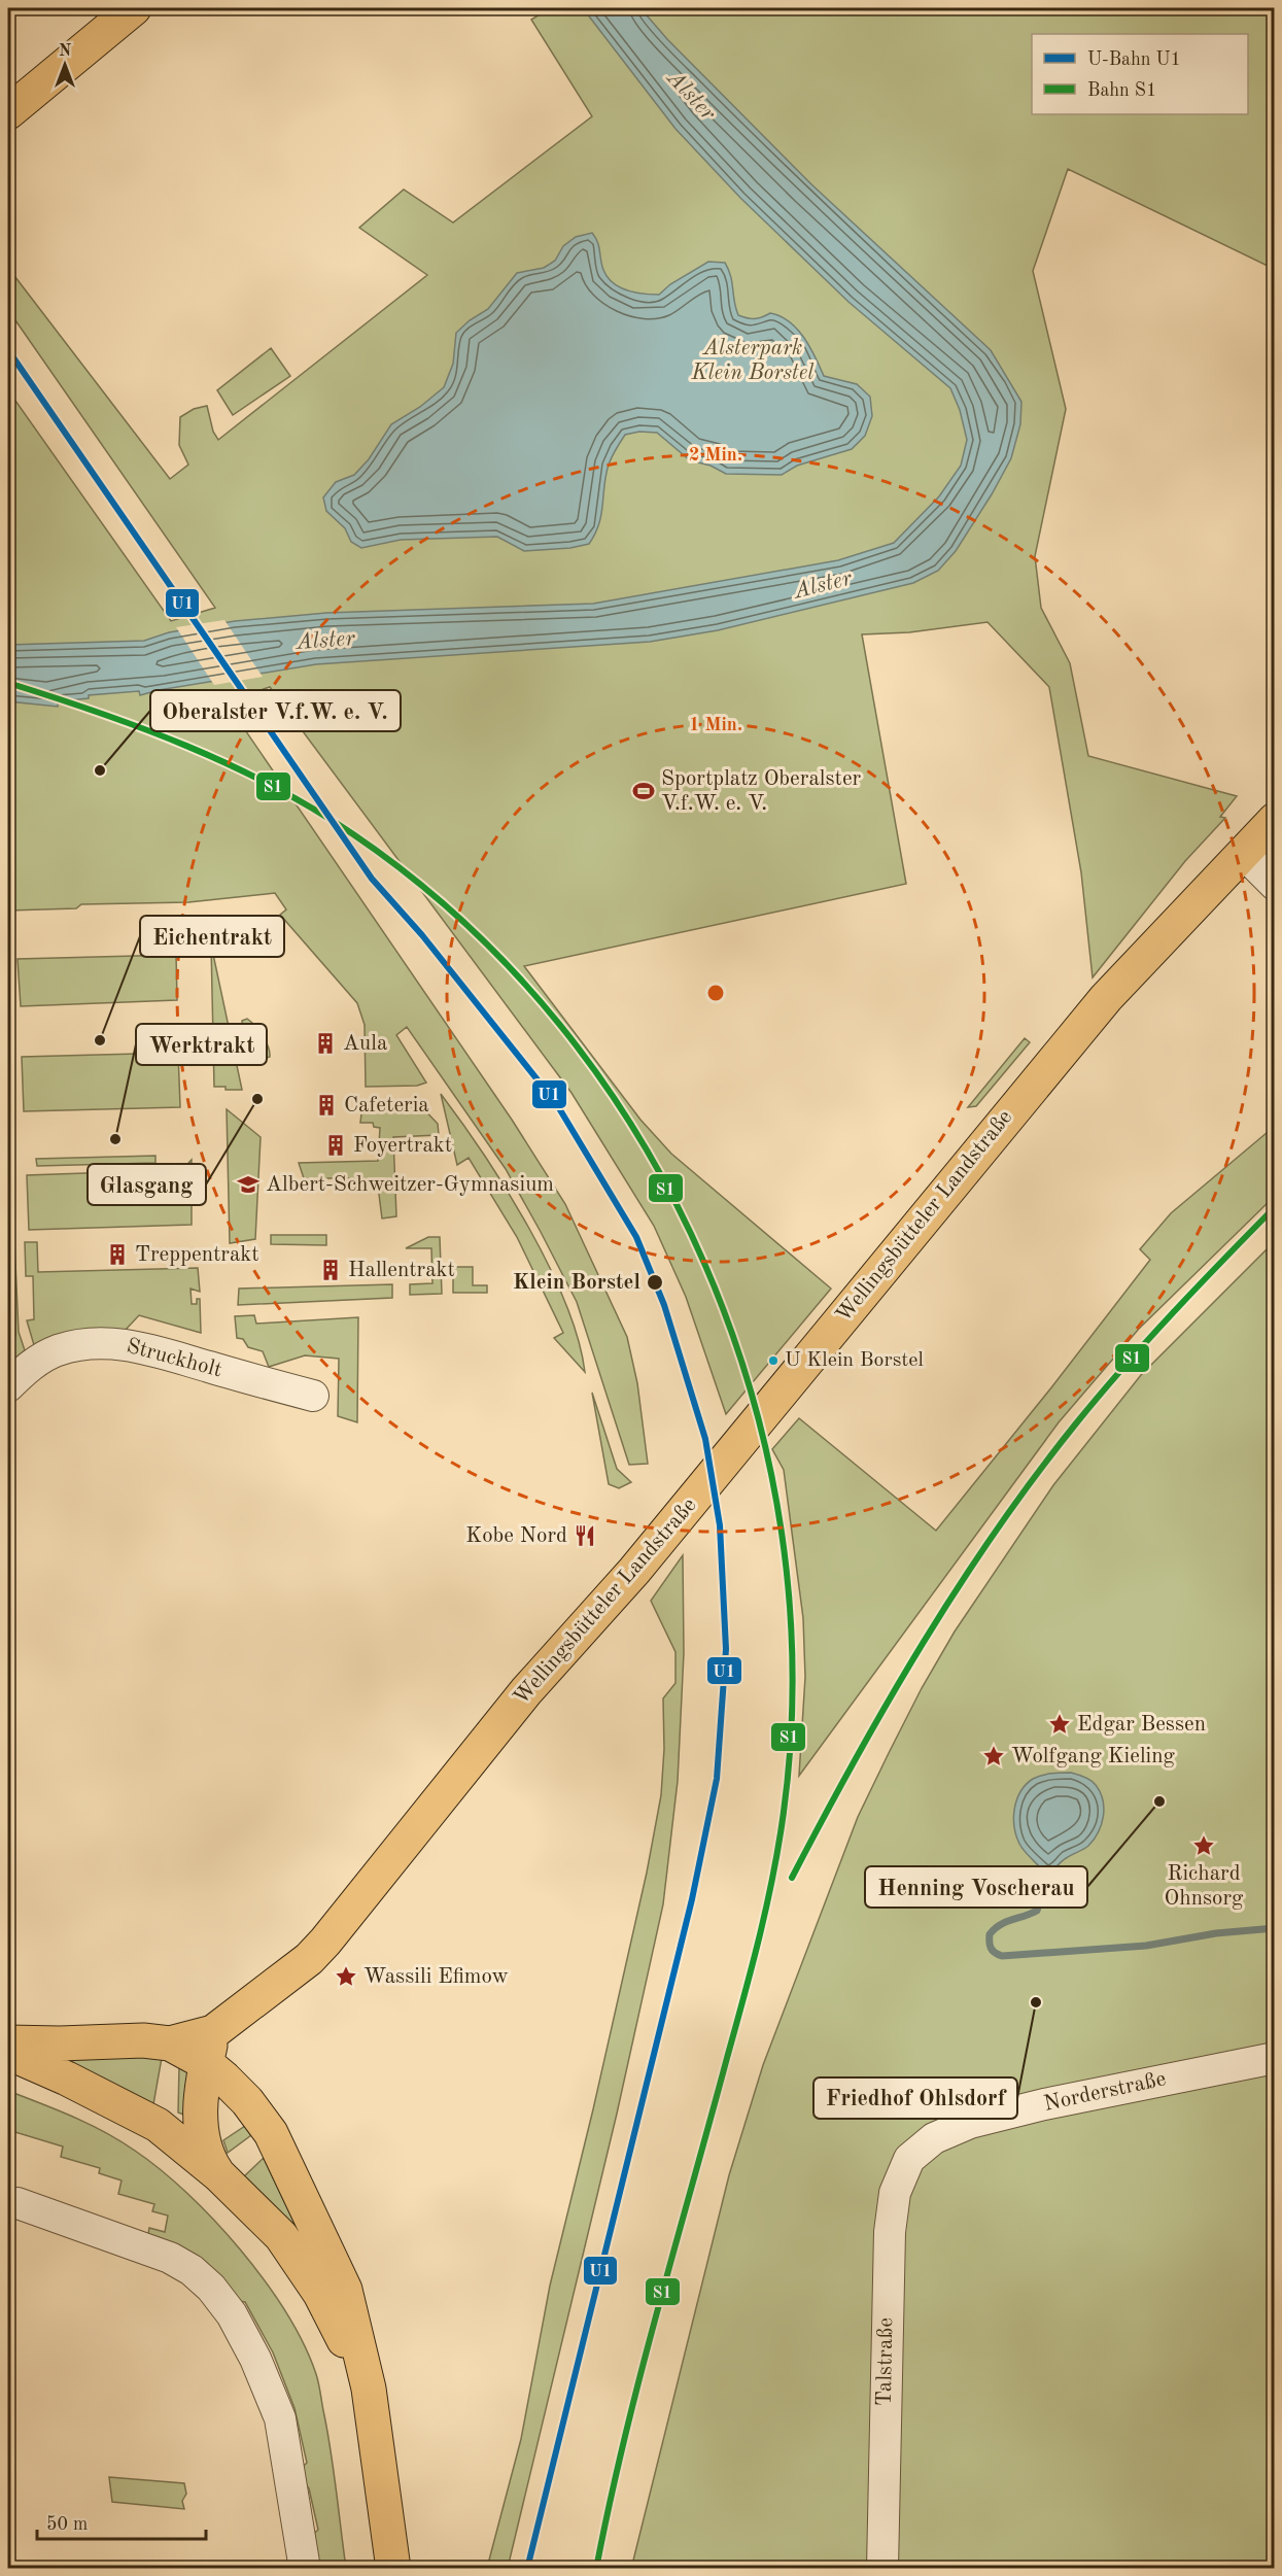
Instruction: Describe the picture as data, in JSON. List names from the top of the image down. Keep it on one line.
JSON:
{"streets":{"main road":["Wellingsbütteler Landstraße"],"street":["Struckholt","Norderstraße","Talstraße"]},"crossings":[["Norderstraße","Talstraße"]],"water":["Alster"],"parks":["Alsterpark Klein Borstel"],"places":{"other":["Oberalster V.f.W. e. V.","Eichentrakt","Glasgang","Werktrakt","Klein Borstel","U Klein Borstel","Henning Voscherau","Friedhof Ohlsdorf"],"sports":["Sportplatz Oberalster V.f.W. e. V."],"building":["Aula","Cafeteria","Foyertrakt","Treppentrakt","Hallentrakt"],"school or university":["Albert-Schweitzer-Gymnasium"],"restaurant":["Kobe Nord"],"place":["Edgar Bessen","Wolfgang Kieling","Richard Ohnsorg","Wassili Efimow"]},"lines":["metro line U1","rail line S1"],"legend":["U-Bahn U1","Bahn S1"],"scale_bar":"50 m","north":"top","rings":["2 Min.","1 Min."]}
